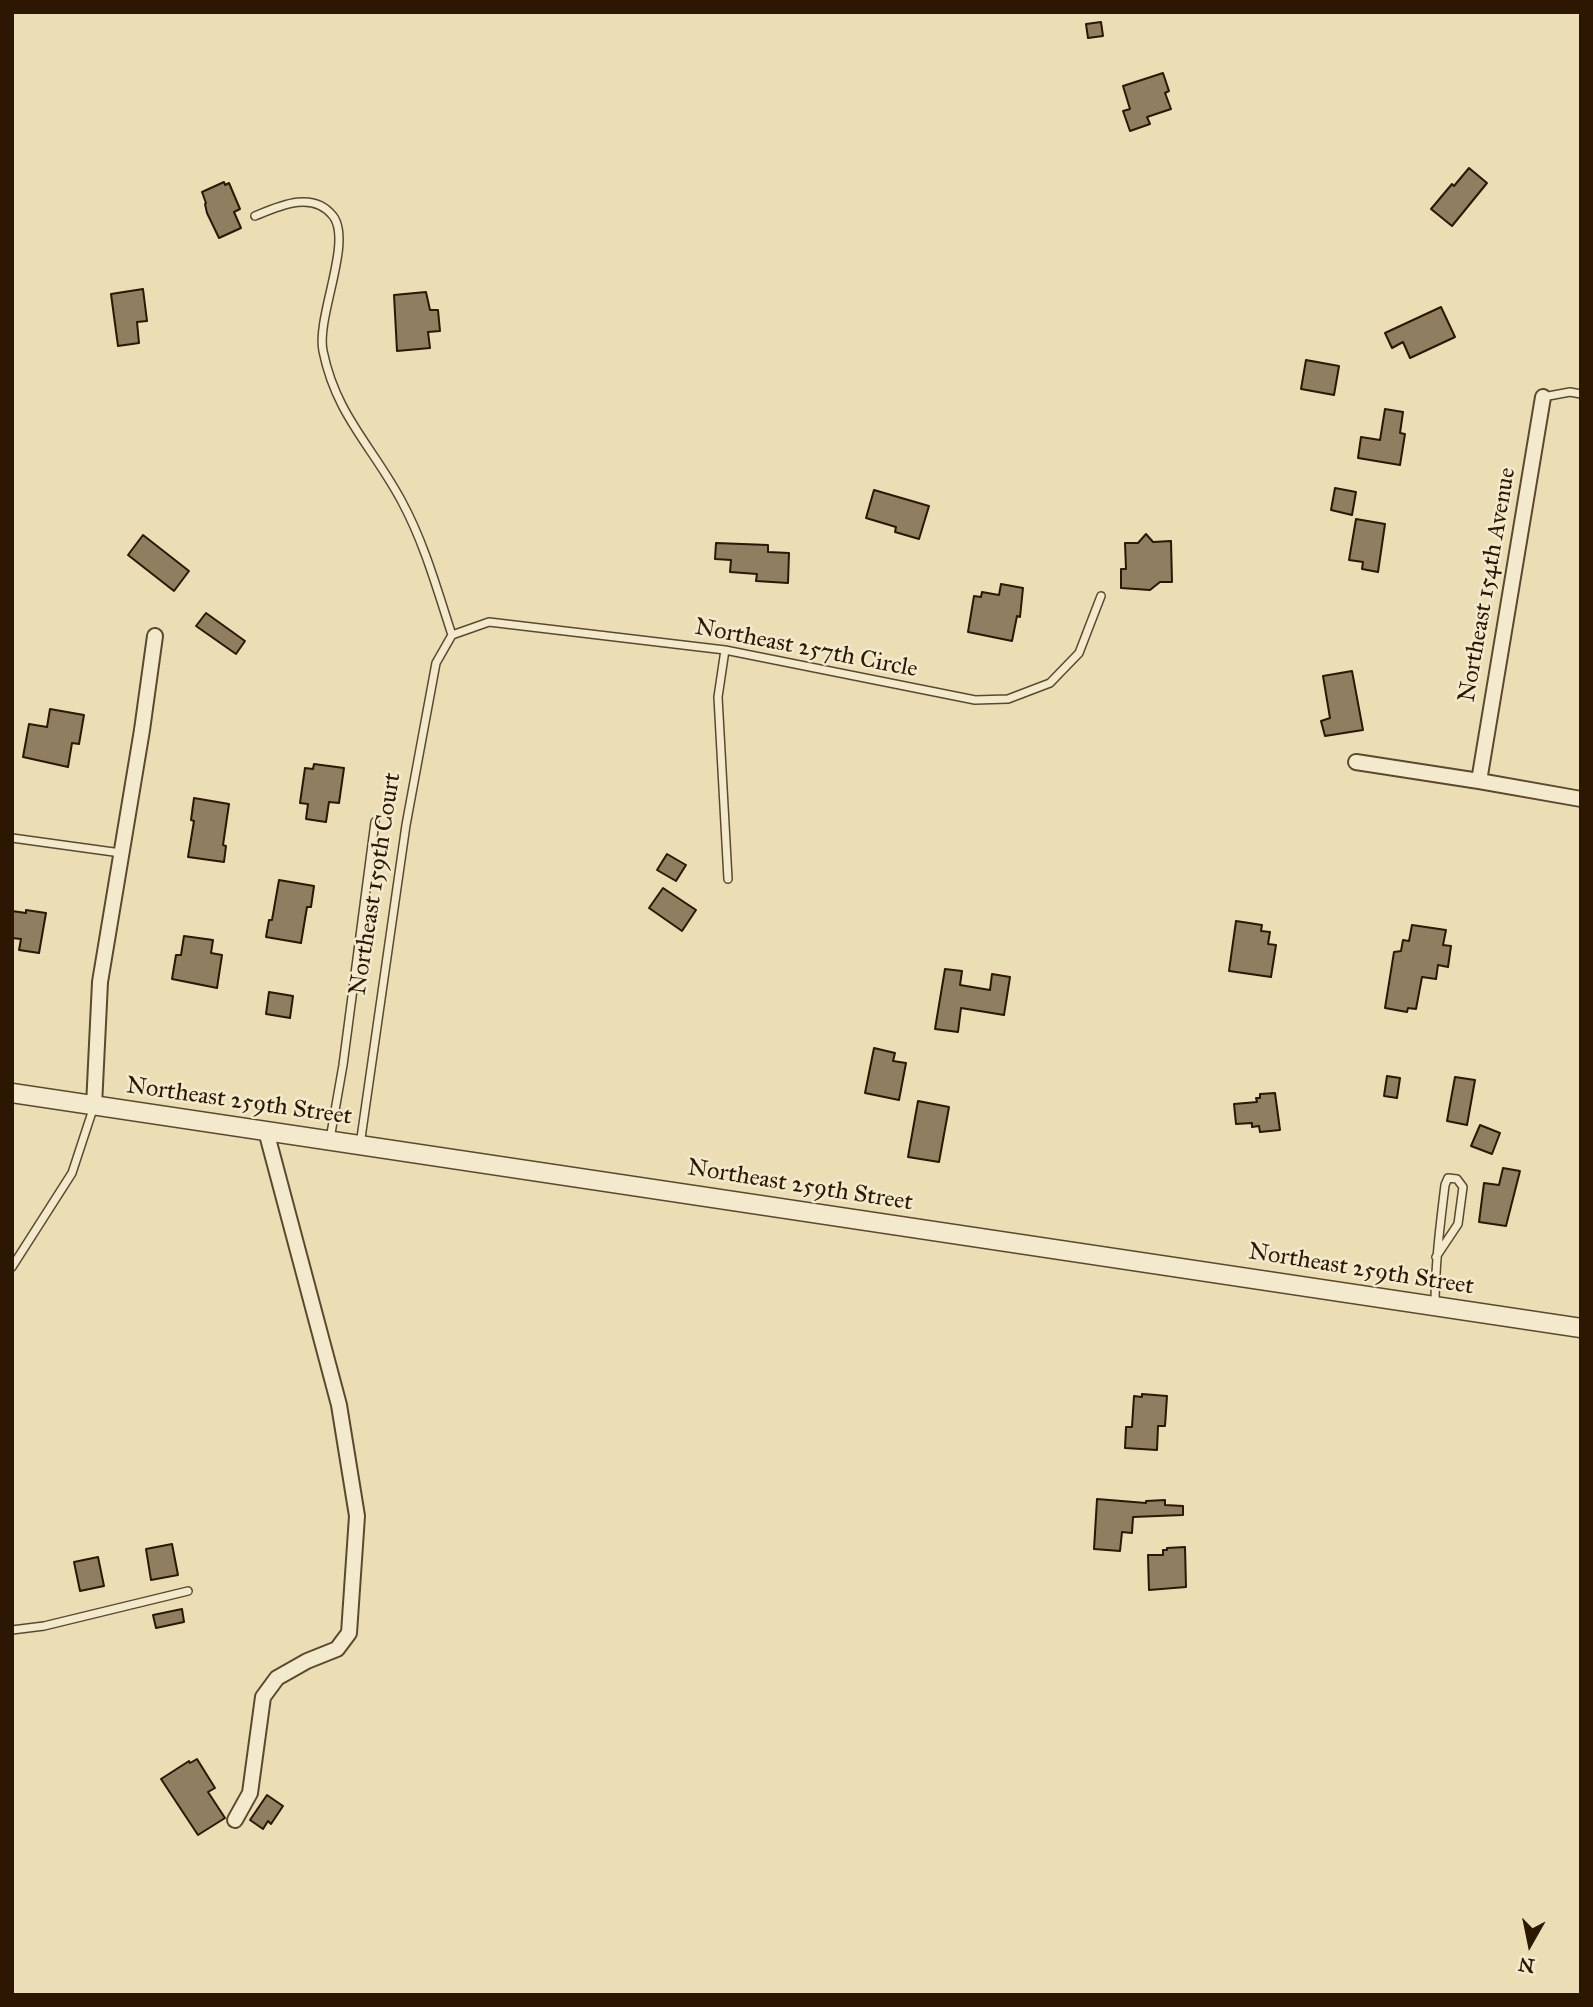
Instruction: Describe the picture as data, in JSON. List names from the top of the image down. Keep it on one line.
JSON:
{"streets":{"street":["Northeast 154th Avenue","Northeast 259th Street"],"lane":["Northeast 257th Circle","Northeast 159th Court"]},"crossings":[["Northeast 257th Circle","Northeast 159th Court"],["Northeast 159th Court","Northeast 259th Street"]],"north":"bottom"}
